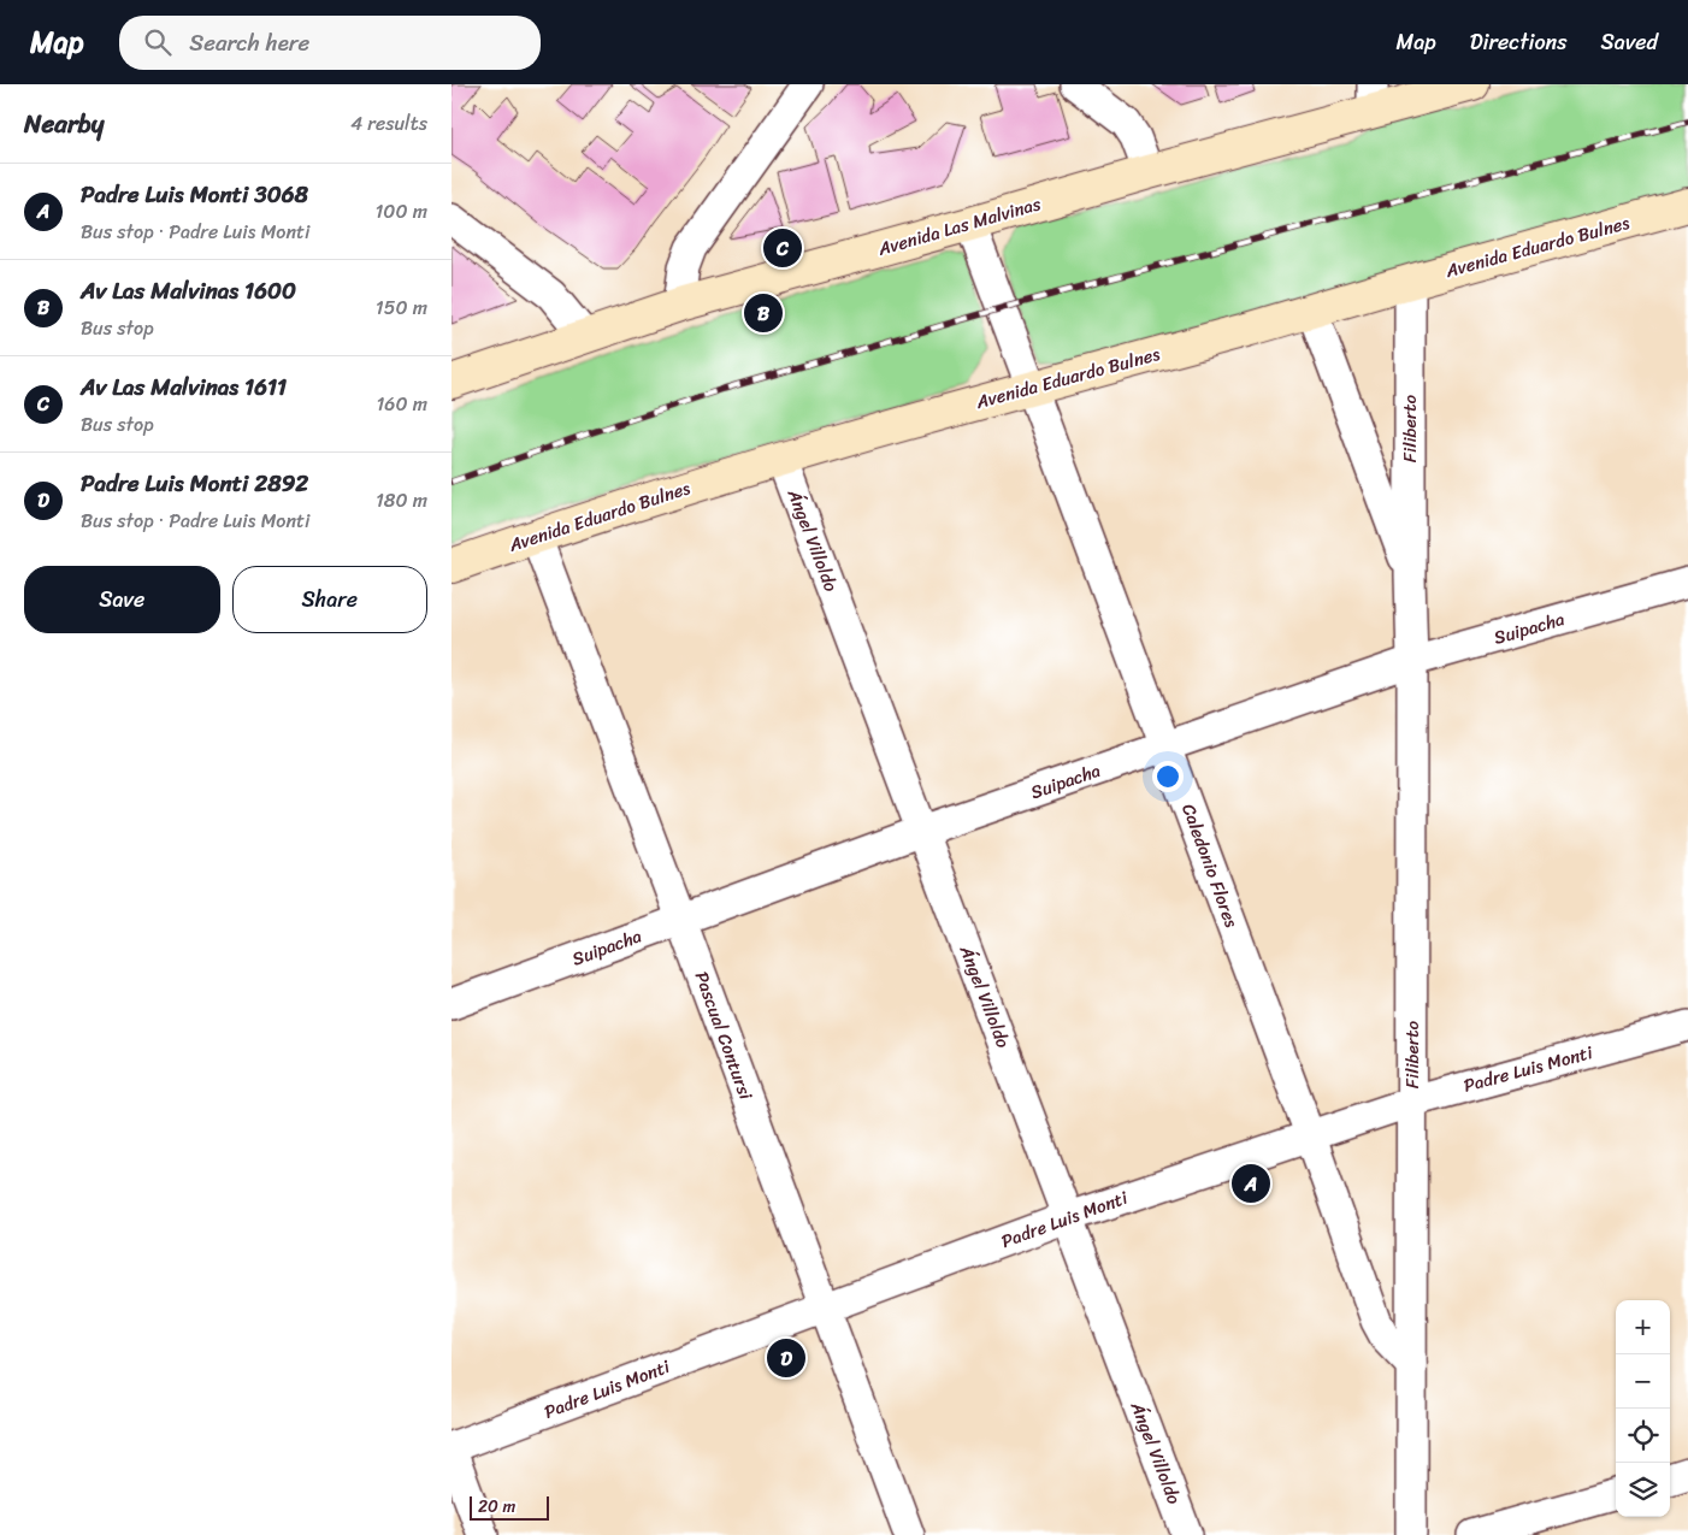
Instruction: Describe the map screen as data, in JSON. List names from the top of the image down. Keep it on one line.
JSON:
{"streets":{"main road":["Avenida Las Malvinas","Avenida Eduardo Bulnes"],"street":["Filiberto","Ángel Villoldo","Suipacha","Caledonio Flores","Pascual Contursi","Padre Luis Monti"]},"crossings":[["Avenida Las Malvinas","Caledonio Flores"],["Avenida Eduardo Bulnes","Filiberto"],["Avenida Eduardo Bulnes","Ángel Villoldo"],["Avenida Eduardo Bulnes","Caledonio Flores"],["Avenida Eduardo Bulnes","Pascual Contursi"],["Filiberto","Suipacha"],["Filiberto","Caledonio Flores"],["Filiberto","Padre Luis Monti"],["Ángel Villoldo","Suipacha"],["Ángel Villoldo","Padre Luis Monti"],["Suipacha","Caledonio Flores"],["Suipacha","Pascual Contursi"],["Caledonio Flores","Padre Luis Monti"],["Pascual Contursi","Padre Luis Monti"]],"scale_bar":"20 m","page":{"header":"Map","search":"Search here","nav":["Map","Directions","Saved"],"heading":["Nearby","4 results"],"list":[{"mark":"A","name":"Padre Luis Monti 3068","note":"Bus stop · Padre Luis Monti","value":"100 m"},{"mark":"B","name":"Av Las Malvinas 1600","note":"Bus stop","value":"150 m"},{"mark":"C","name":"Av Las Malvinas 1611","note":"Bus stop","value":"160 m"},{"mark":"D","name":"Padre Luis Monti 2892","note":"Bus stop · Padre Luis Monti","value":"180 m"}],"pins":["C","B","A","D"],"buttons":["Save","Share"],"map_buttons":["+","−"],"scale":"20 m"}}
